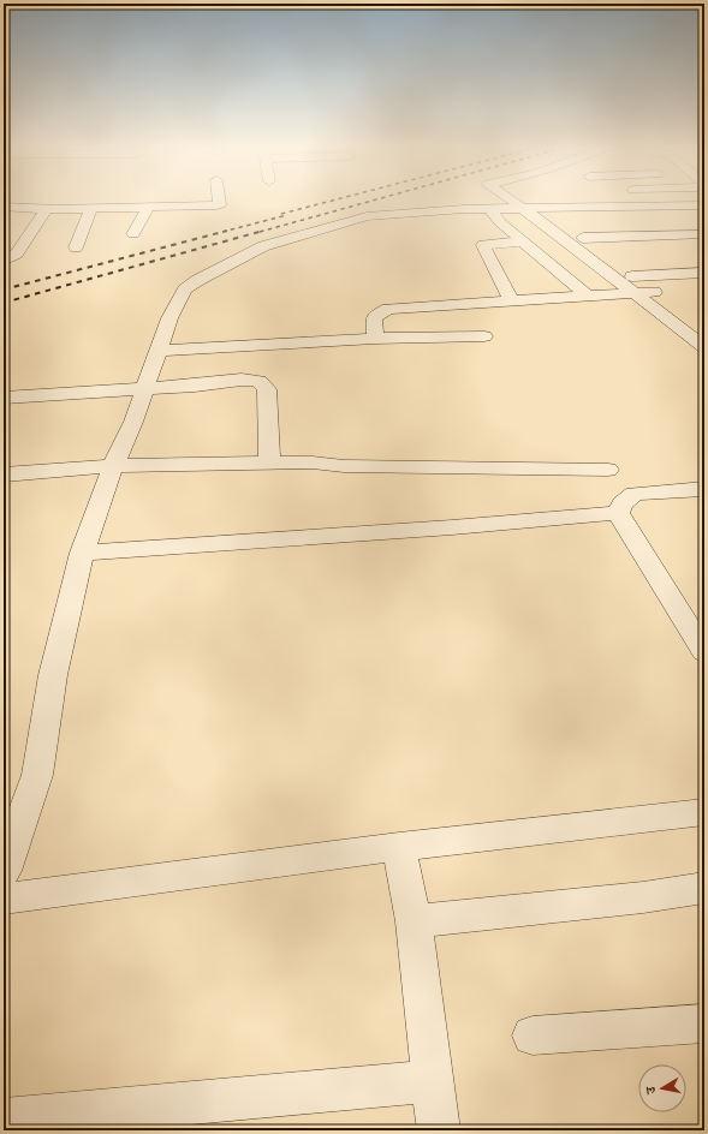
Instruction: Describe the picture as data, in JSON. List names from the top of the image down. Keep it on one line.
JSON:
{"north":"left"}
